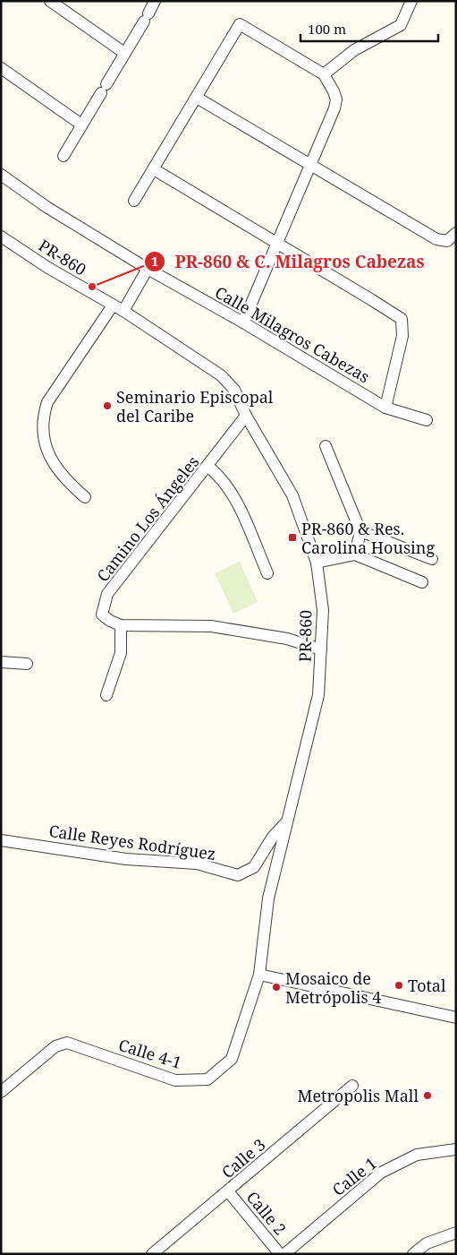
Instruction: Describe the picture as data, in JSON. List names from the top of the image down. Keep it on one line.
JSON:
{"streets":{"street":["PR-860","Calle Milagros Cabezas","Camino Los Ángeles","Calle Reyes Rodríguez","Calle 4-1","Calle 3","Calle 1","Calle 2"]},"crossings":[["PR-860","Camino Los Ángeles"],["PR-860","Calle Reyes Rodríguez"],["PR-860","Calle 4-1"],["Calle 3","Calle 2"]],"places":{"other":["PR-860 & C. Milagros Cabezas","Seminario Episcopal del Caribe","Total","Mosaico de Metrópolis 4","Metropolis Mall"],"transit":["PR-860 & Res. Carolina Housing"]},"scale_bar":"100 m"}
